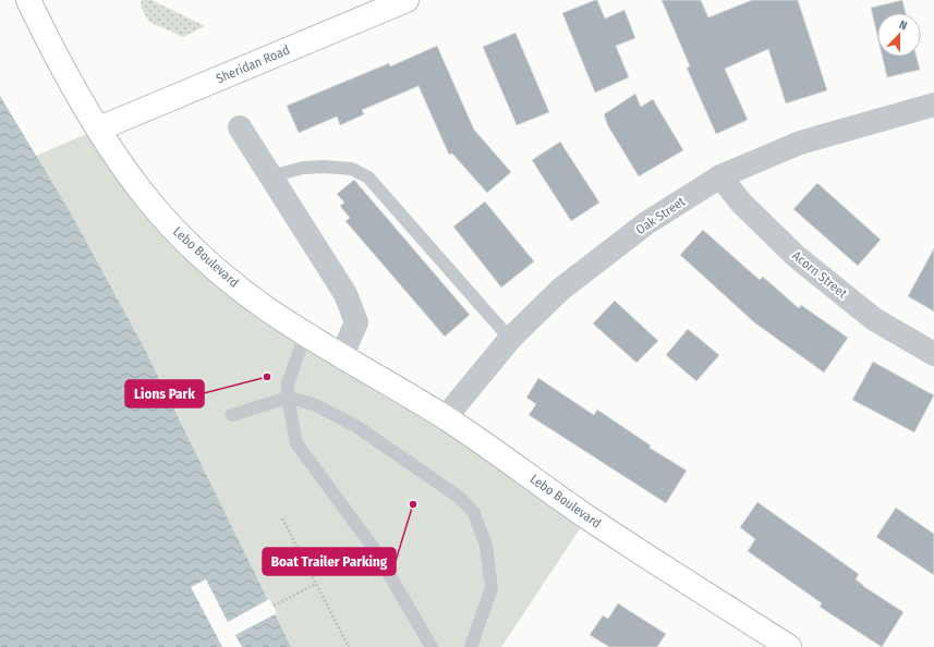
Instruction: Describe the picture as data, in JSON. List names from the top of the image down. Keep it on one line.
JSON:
{"streets":{"main road":["Sheridan Road","Lebo Boulevard"],"street":["Oak Street","Acorn Street"]},"crossings":[["Sheridan Road","Lebo Boulevard"],["Oak Street","Lebo Boulevard"],["Oak Street","Acorn Street"]],"places":["Lions Park","Boat Trailer Parking"],"north":"top"}
